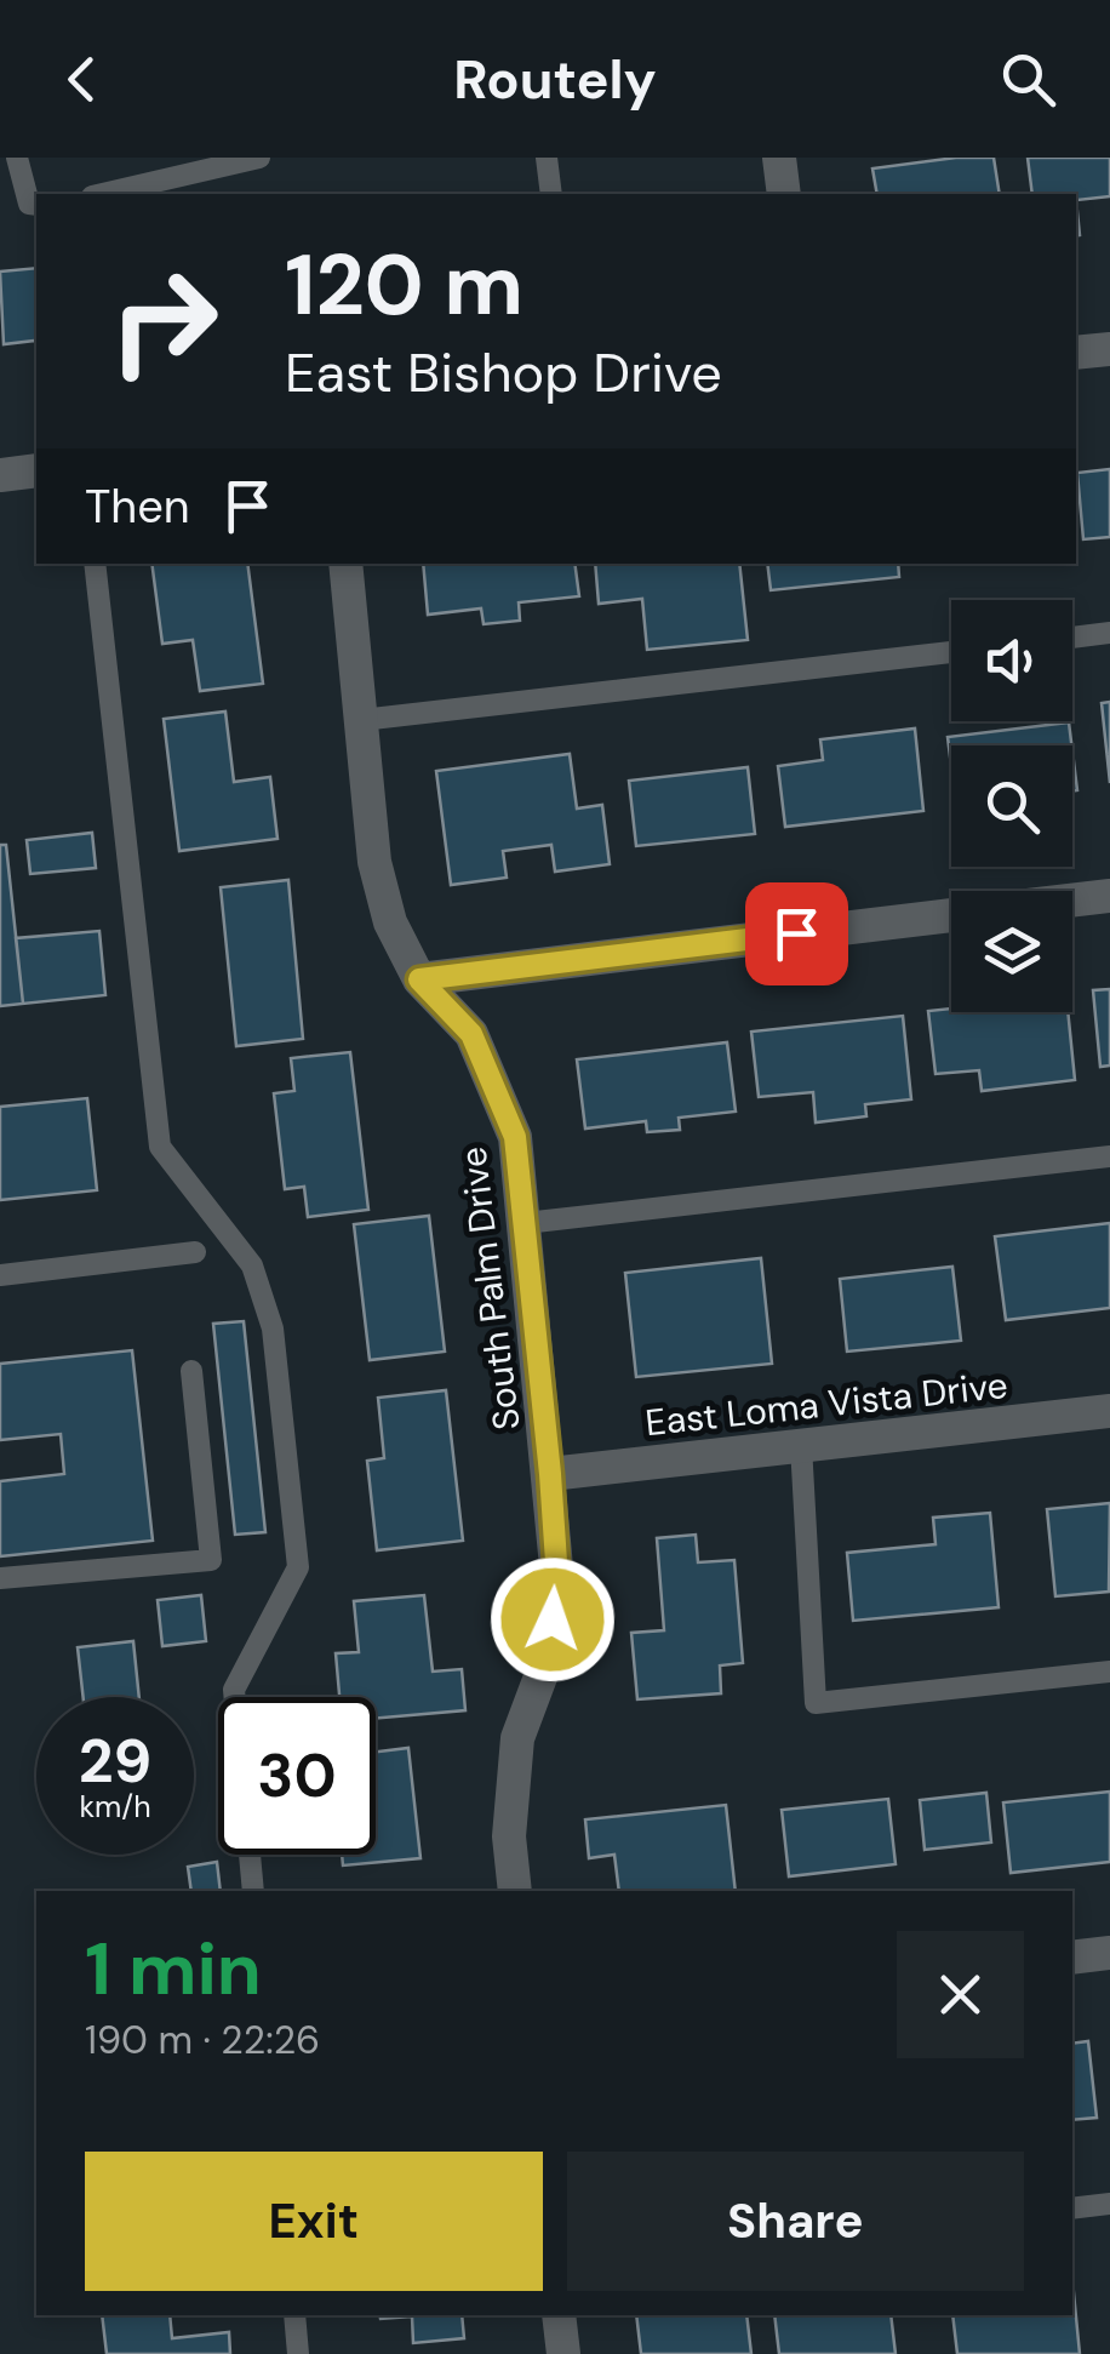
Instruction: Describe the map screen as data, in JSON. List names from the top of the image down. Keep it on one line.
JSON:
{"streets":{"street":["South Palm Drive","East Loma Vista Drive"]},"crossings":[["South Palm Drive","East Loma Vista Drive"]],"page":{"header":"Routely","turn":["120 m","East Bishop Drive"],"then":"Then","speed":"29 km/h","limit":"30","heading":["1 min","190 m · 22:26"],"buttons":["Exit","Share"]}}
